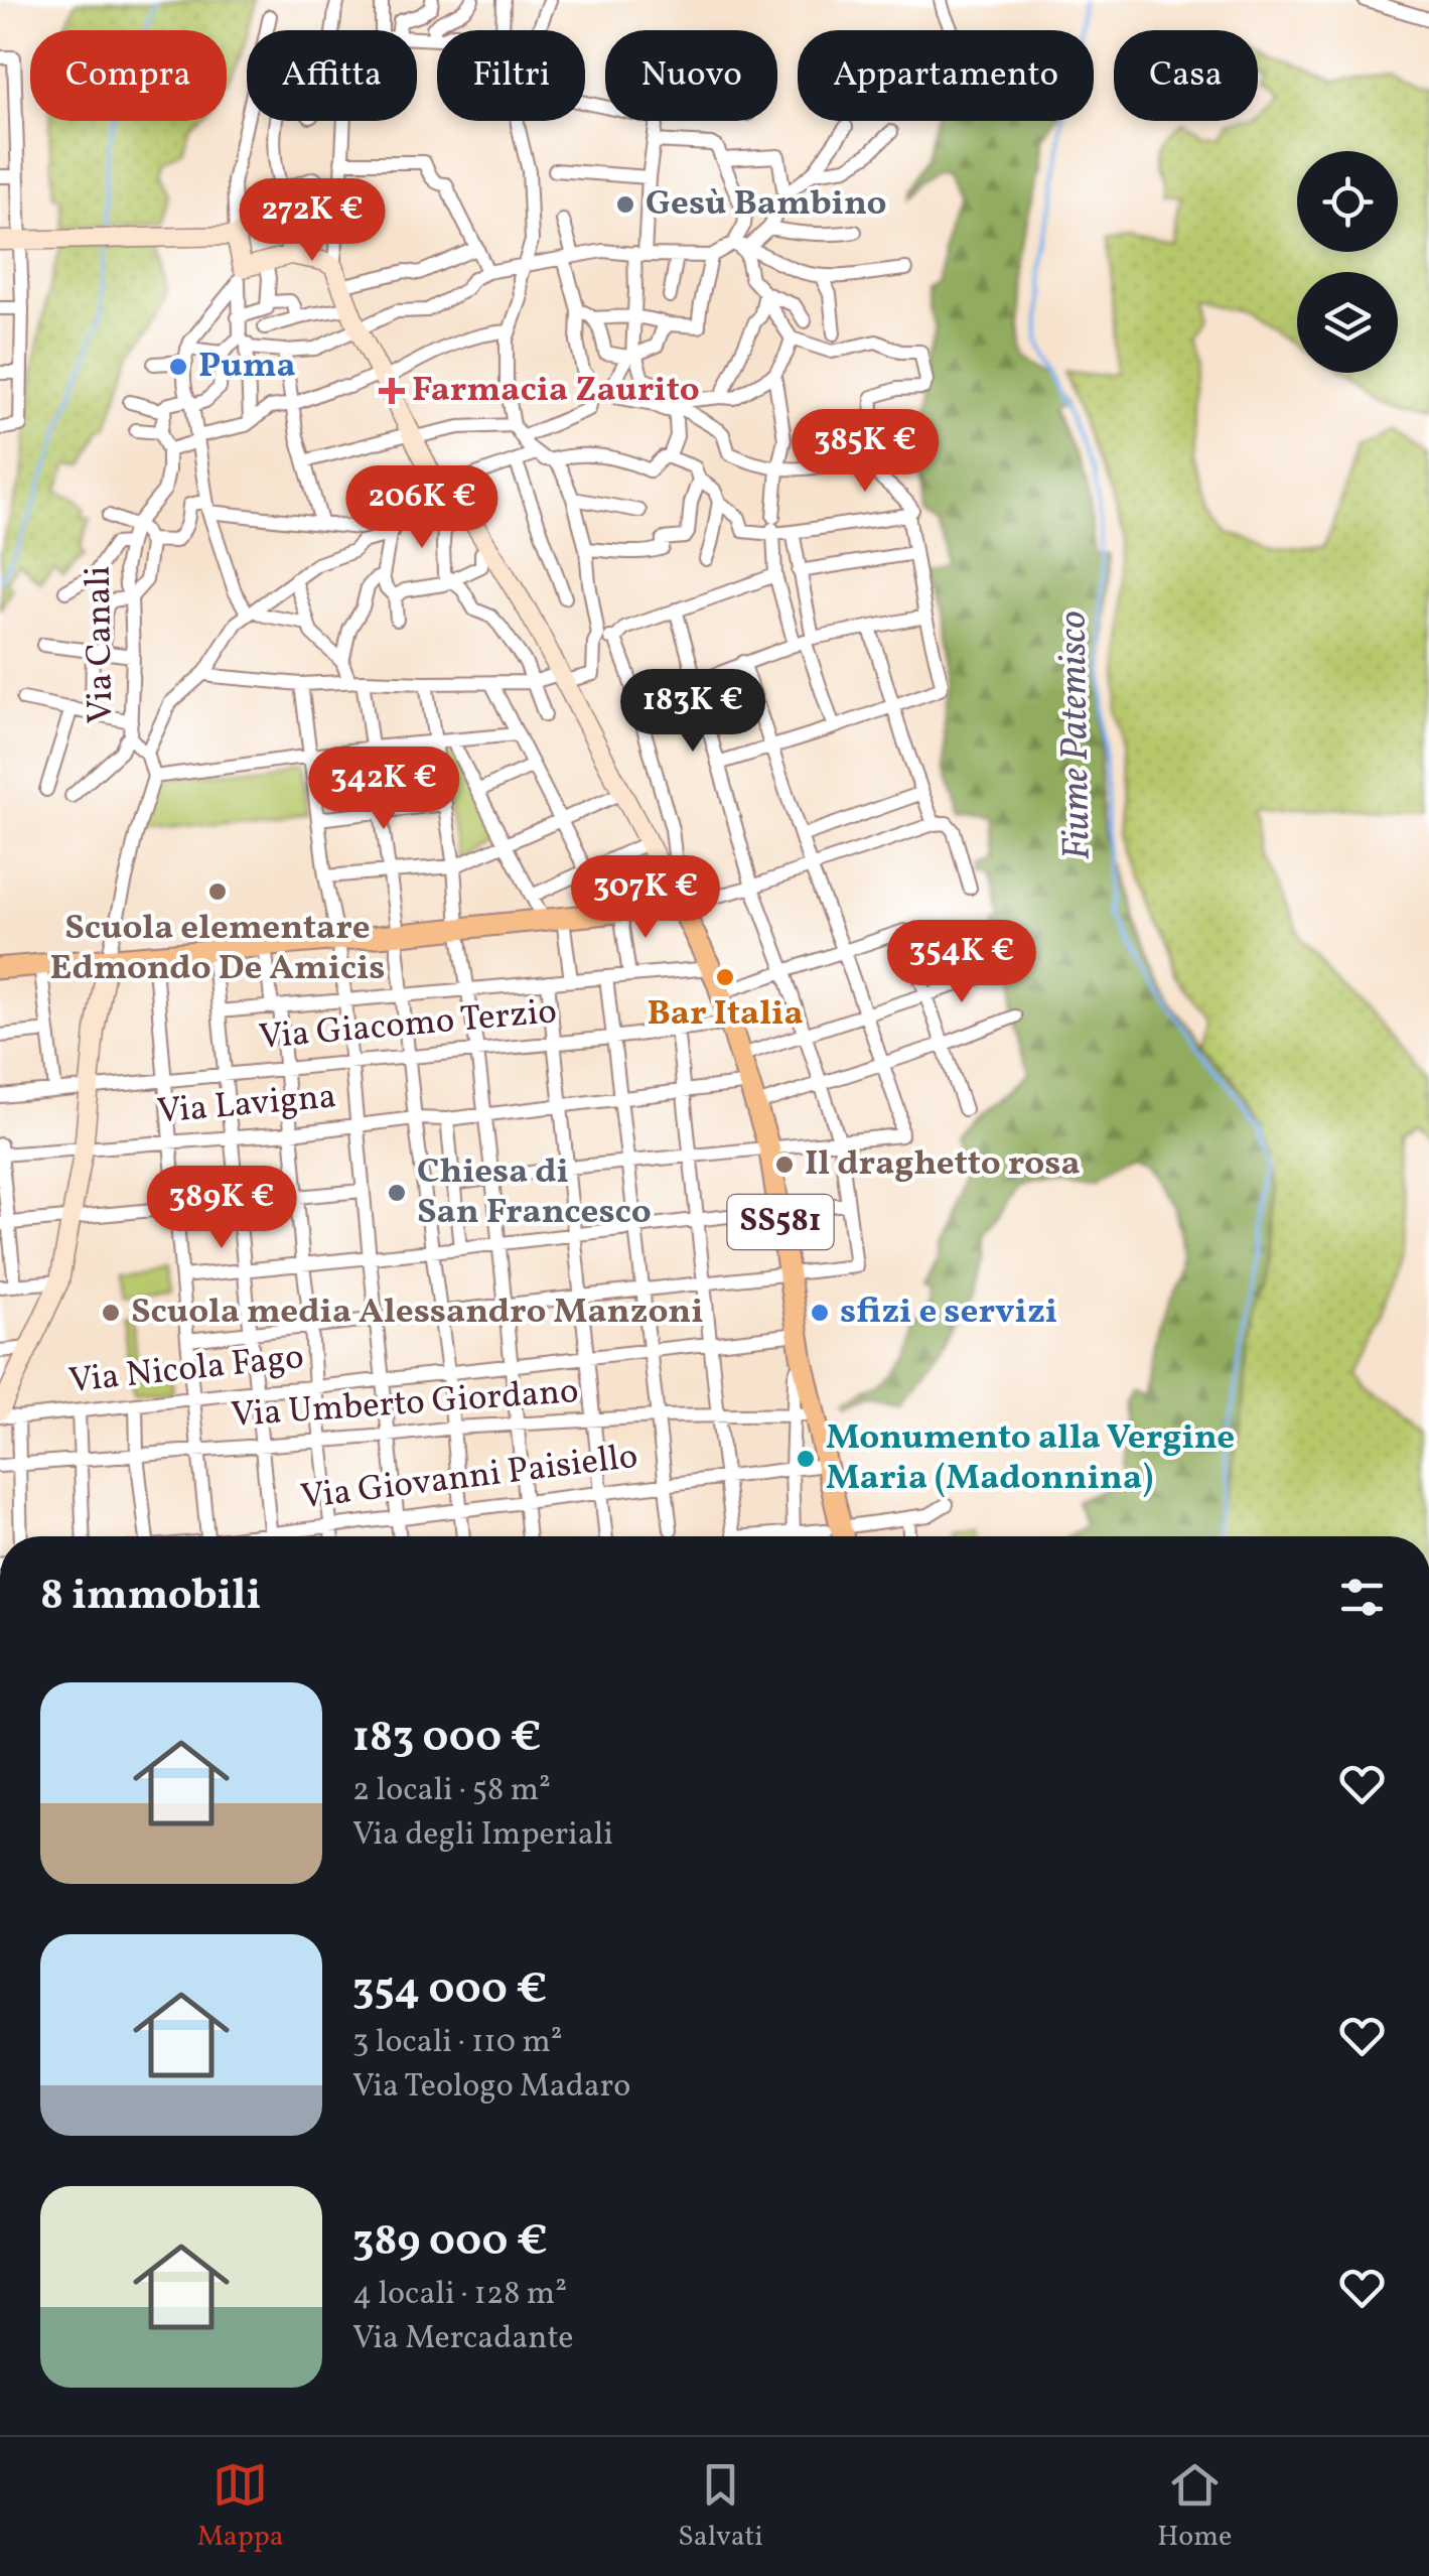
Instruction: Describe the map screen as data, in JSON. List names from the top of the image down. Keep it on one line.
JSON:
{"streets":{"main road":["SS581"],"street":["Via Canali","Via Giacomo Terzio","Via Lavigna","Via Nicola Fago","Via Umberto Giordano","Via Giovanni Paisiello"]},"crossings":[["Via Giacomo Terzio","SS581"],["Via Lavigna","SS581"],["SS581","Via Nicola Fago"],["SS581","Via Umberto Giordano"],["SS581","Via Giovanni Paisiello"]],"water":["Fiume Patemisco"],"places":{"other":["Gesù Bambino","Puma","Scuola elementare Edmondo De Amicis","Bar Italia","Il draghetto rosa","Chiesa di San Francesco","Scuola media Alessandro Manzoni","sfizi e servizi","Monumento alla Vergine Maria (Madonnina)"],"health":["Farmacia Zaurito"]},"page":{"chip":["Compra","Affitta","Filtri","Nuovo","Appartamento","Casa"],"price":["272K €","385K €","206K €","183K €","342K €","307K €","354K €","389K €"],"heading":"8 immobili","list":[{"name":"183 000 €","note":"2 locali · 58 m² · Via degli Imperiali"},{"name":"354 000 €","note":"3 locali · 110 m² · Via Teologo Madaro"},{"name":"389 000 €","note":"4 locali · 128 m² · Via Mercadante"}],"tabs":["Mappa","Salvati","Home"]}}
